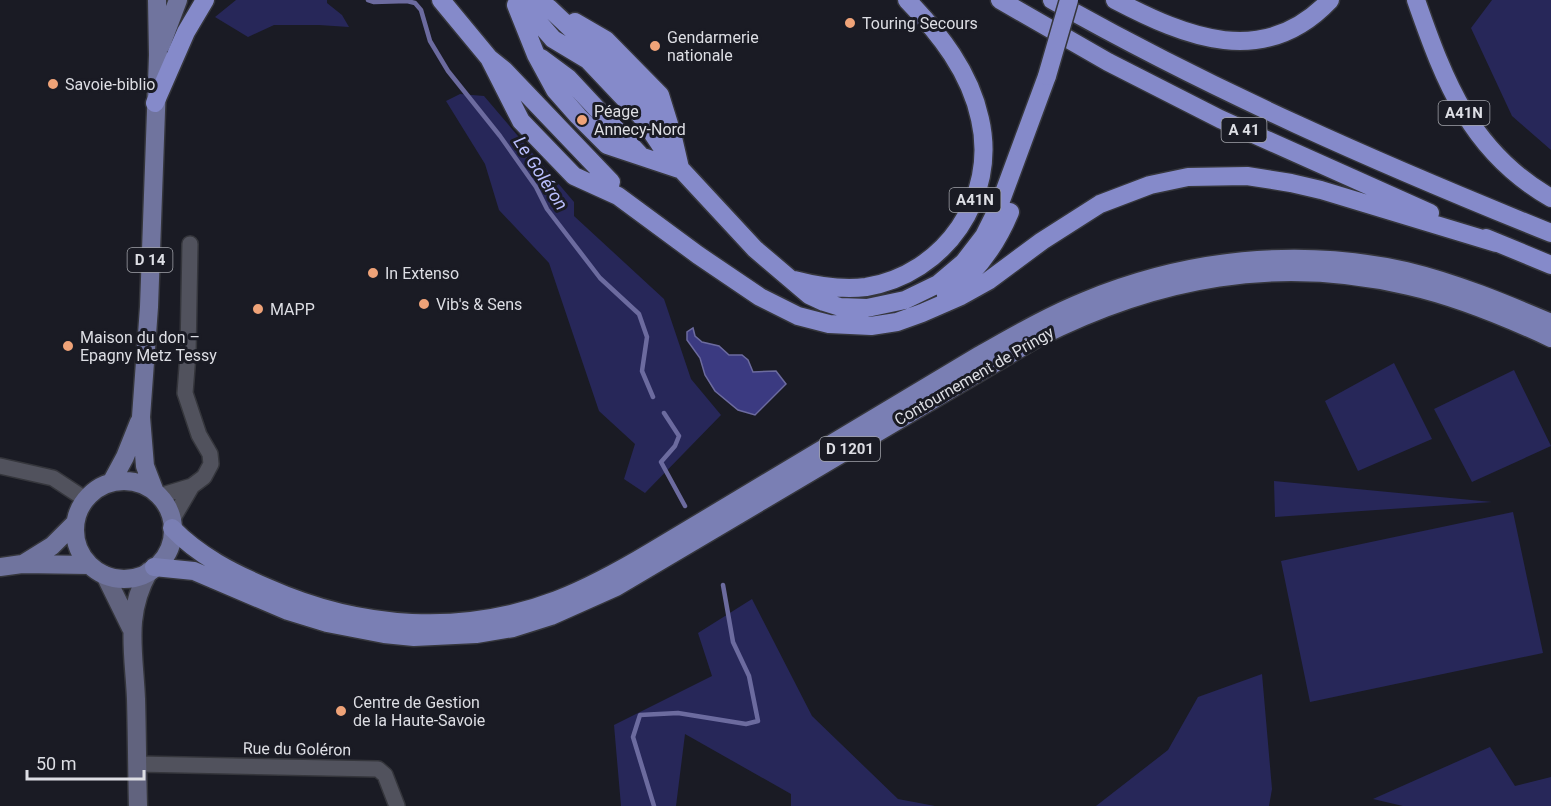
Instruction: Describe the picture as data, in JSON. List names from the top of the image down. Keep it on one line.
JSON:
{"streets":{"highway":["A41N","A 41","Contournement de Pringy","D 1201"],"main road":["D 14"],"street":["Rue du Goléron"]},"crossings":[["D 14","Contournement de Pringy"]],"water":["Le Goléron"],"places":["Touring Secours","Gendarmerie nationale","Savoie-biblio","Péage Annecy-Nord","In Extenso","Vib's & Sens","MAPP","Maison du don – Epagny Metz Tessy","Centre de Gestion de la Haute-Savoie"],"scale_bar":"50 m"}
